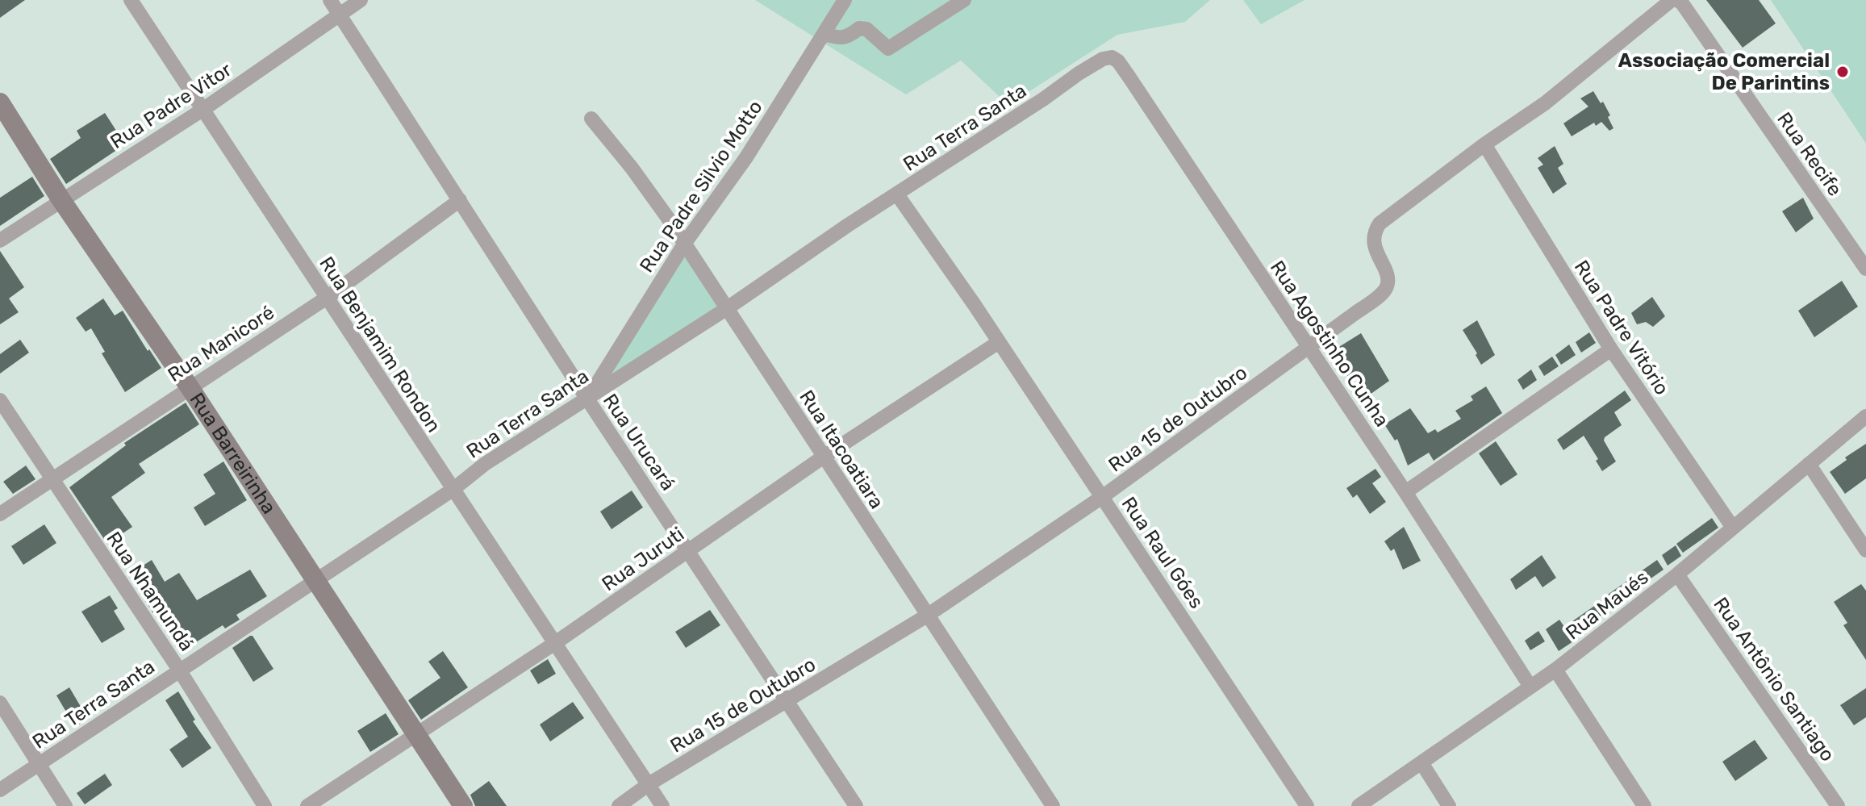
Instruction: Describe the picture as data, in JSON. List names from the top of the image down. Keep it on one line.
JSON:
{"streets":{"street":["Rua Padre Vitor","Rua Terra Santa","Rua Recife","Rua Padre Silvio Motto","Rua Padre Vitório","Rua Manicoré","Rua Agostinho Cunha","Rua Benjamim Rondon","Rua 15 de Outubro","Rua Urucará","Rua Itacoatiara","Rua Barreirinha","Rua Raul Góes","Rua Juruti","Rua Nhamundá","Rua Maués","Rua Antônio Santiago"]},"crossings":[["Rua Padre Vitor","Rua Benjamim Rondon"],["Rua Padre Vitor","Rua Urucará"],["Rua Padre Vitor","Rua Barreirinha"],["Rua Terra Santa","Rua Padre Silvio Motto"],["Rua Terra Santa","Rua Agostinho Cunha"],["Rua Terra Santa","Rua Benjamim Rondon"],["Rua Terra Santa","Rua Urucará"],["Rua Terra Santa","Rua Itacoatiara"],["Rua Terra Santa","Rua Barreirinha"],["Rua Terra Santa","Rua Raul Góes"],["Rua Terra Santa","Rua Nhamundá"],["Rua Padre Silvio Motto","Rua Urucará"],["Rua Padre Silvio Motto","Rua Itacoatiara"],["Rua Padre Vitório","Rua 15 de Outubro"],["Rua Padre Vitório","Rua Maués"],["Rua Manicoré","Rua Benjamim Rondon"],["Rua Manicoré","Rua Urucará"],["Rua Manicoré","Rua Barreirinha"],["Rua Manicoré","Rua Nhamundá"],["Rua Agostinho Cunha","Rua 15 de Outubro"],["Rua Agostinho Cunha","Rua Maués"],["Rua Benjamim Rondon","Rua 15 de Outubro"],["Rua Benjamim Rondon","Rua Juruti"],["Rua 15 de Outubro","Rua Urucará"],["Rua 15 de Outubro","Rua Itacoatiara"],["Rua 15 de Outubro","Rua Raul Góes"],["Rua Urucará","Rua Juruti"],["Rua Itacoatiara","Rua Juruti"],["Rua Barreirinha","Rua Juruti"],["Rua Raul Góes","Rua Juruti"],["Rua Maués","Rua Antônio Santiago"]],"places":["Associação Comercial De Parintins"]}
